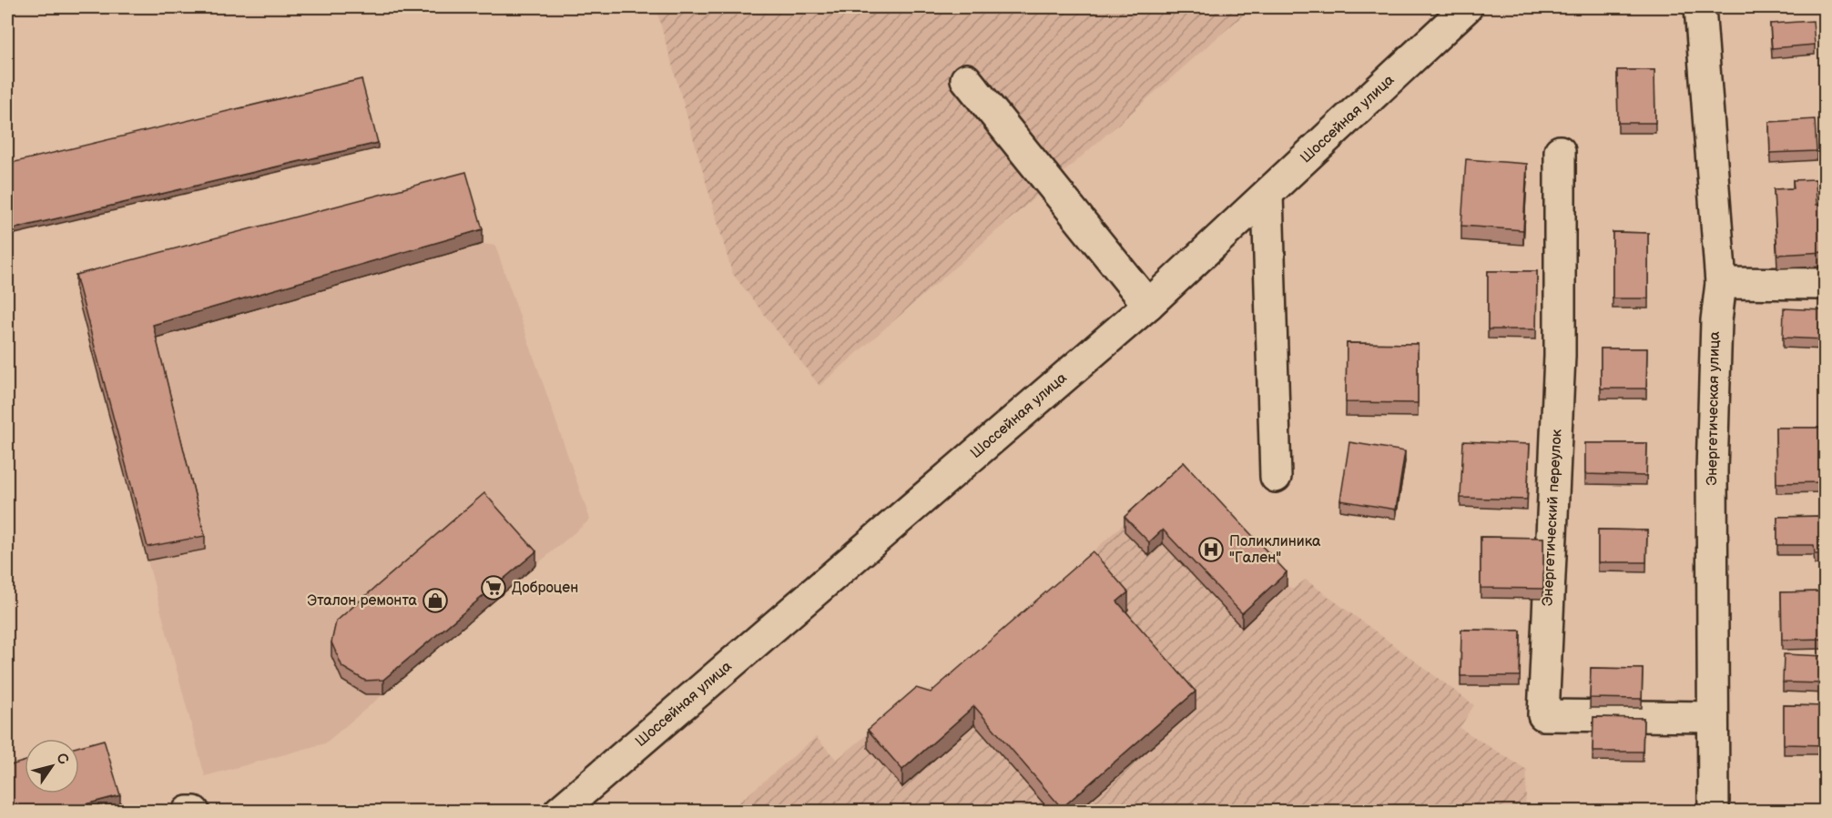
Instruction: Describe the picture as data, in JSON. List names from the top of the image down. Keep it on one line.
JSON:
{"streets":{"street":["Шоссейная улица","Энергетическая улица","Энергетический переулок"]},"crossings":[["Энергетическая улица","Энергетический переулок"]],"places":{"hospital":["Поликлиника \"Гален\""],"supermarket":["Доброцен"],"shop":["Эталон ремонта"]},"north":"top right"}
